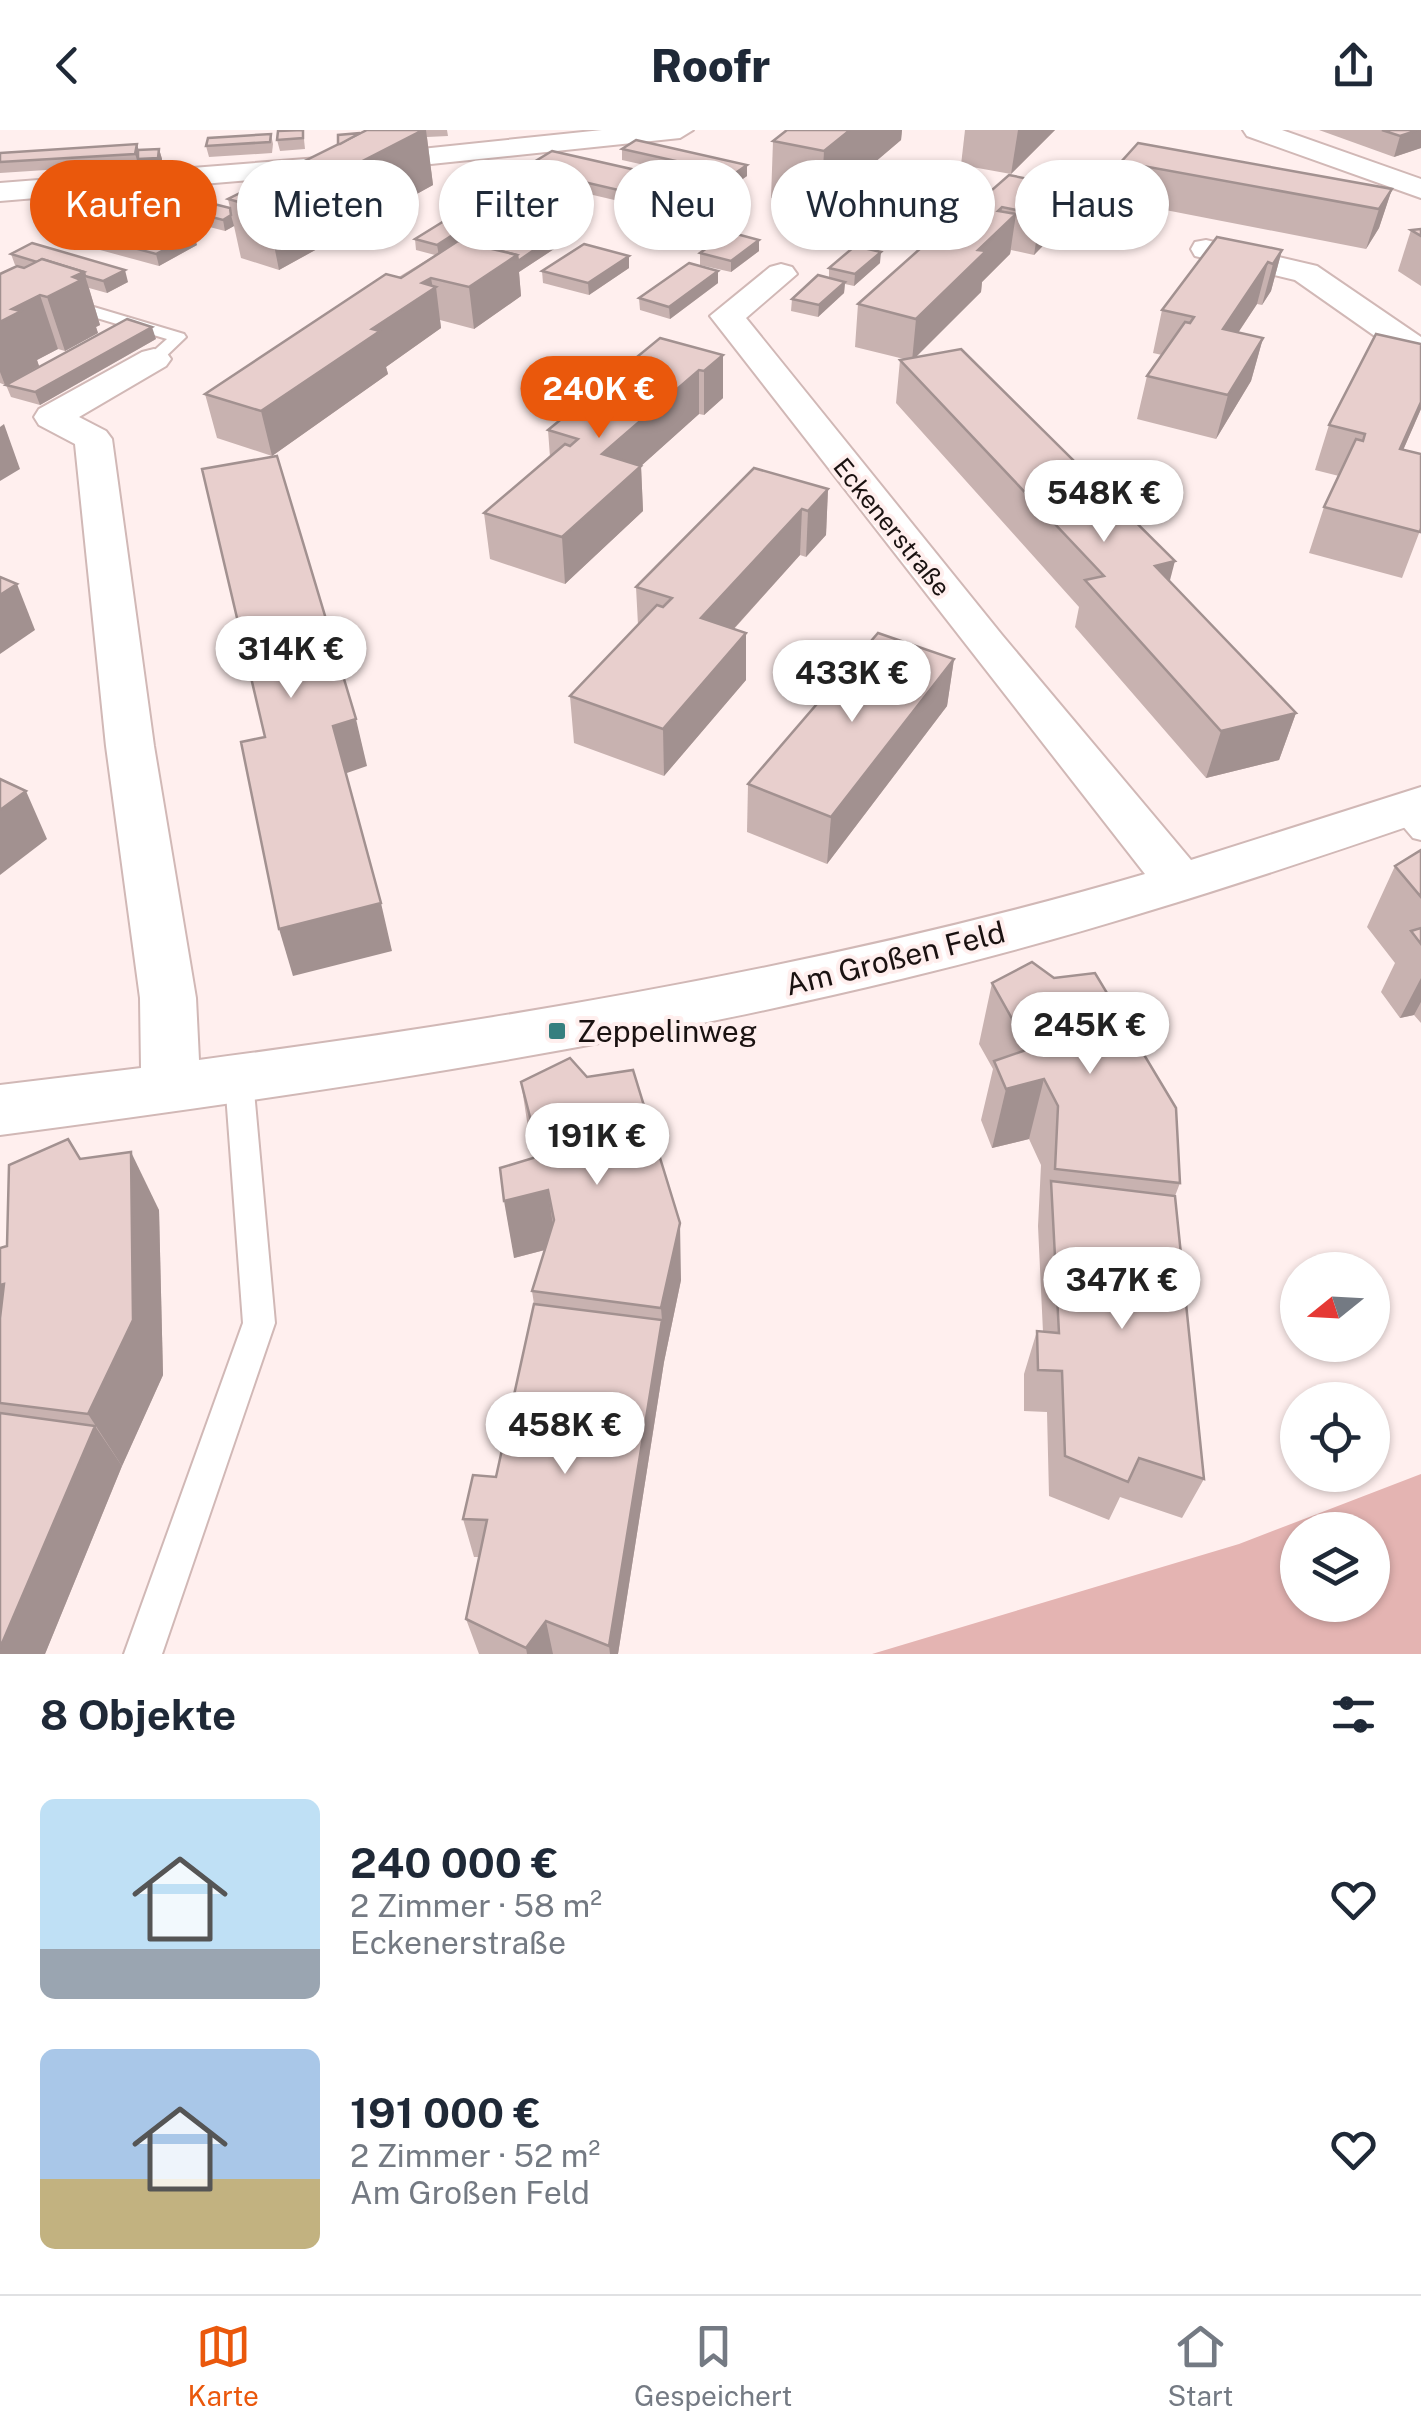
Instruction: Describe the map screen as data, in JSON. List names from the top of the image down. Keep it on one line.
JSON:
{"streets":{"street":["Eckenerstraße","Am Großen Feld"]},"crossings":[["Eckenerstraße","Am Großen Feld"]],"places":{"transit":["Zeppelinweg"]},"north":"left","page":{"header":"Roofr","chip":["Kaufen","Mieten","Filter","Neu","Wohnung","Haus"],"price":["240K €","548K €","314K €","433K €","245K €","191K €","347K €","458K €"],"heading":"8 Objekte","list":[{"name":"240 000 €","note":"2 Zimmer · 58 m² · Eckenerstraße"},{"name":"191 000 €","note":"2 Zimmer · 52 m² · Am Großen Feld"}],"tabs":["Karte","Gespeichert","Start"]}}
